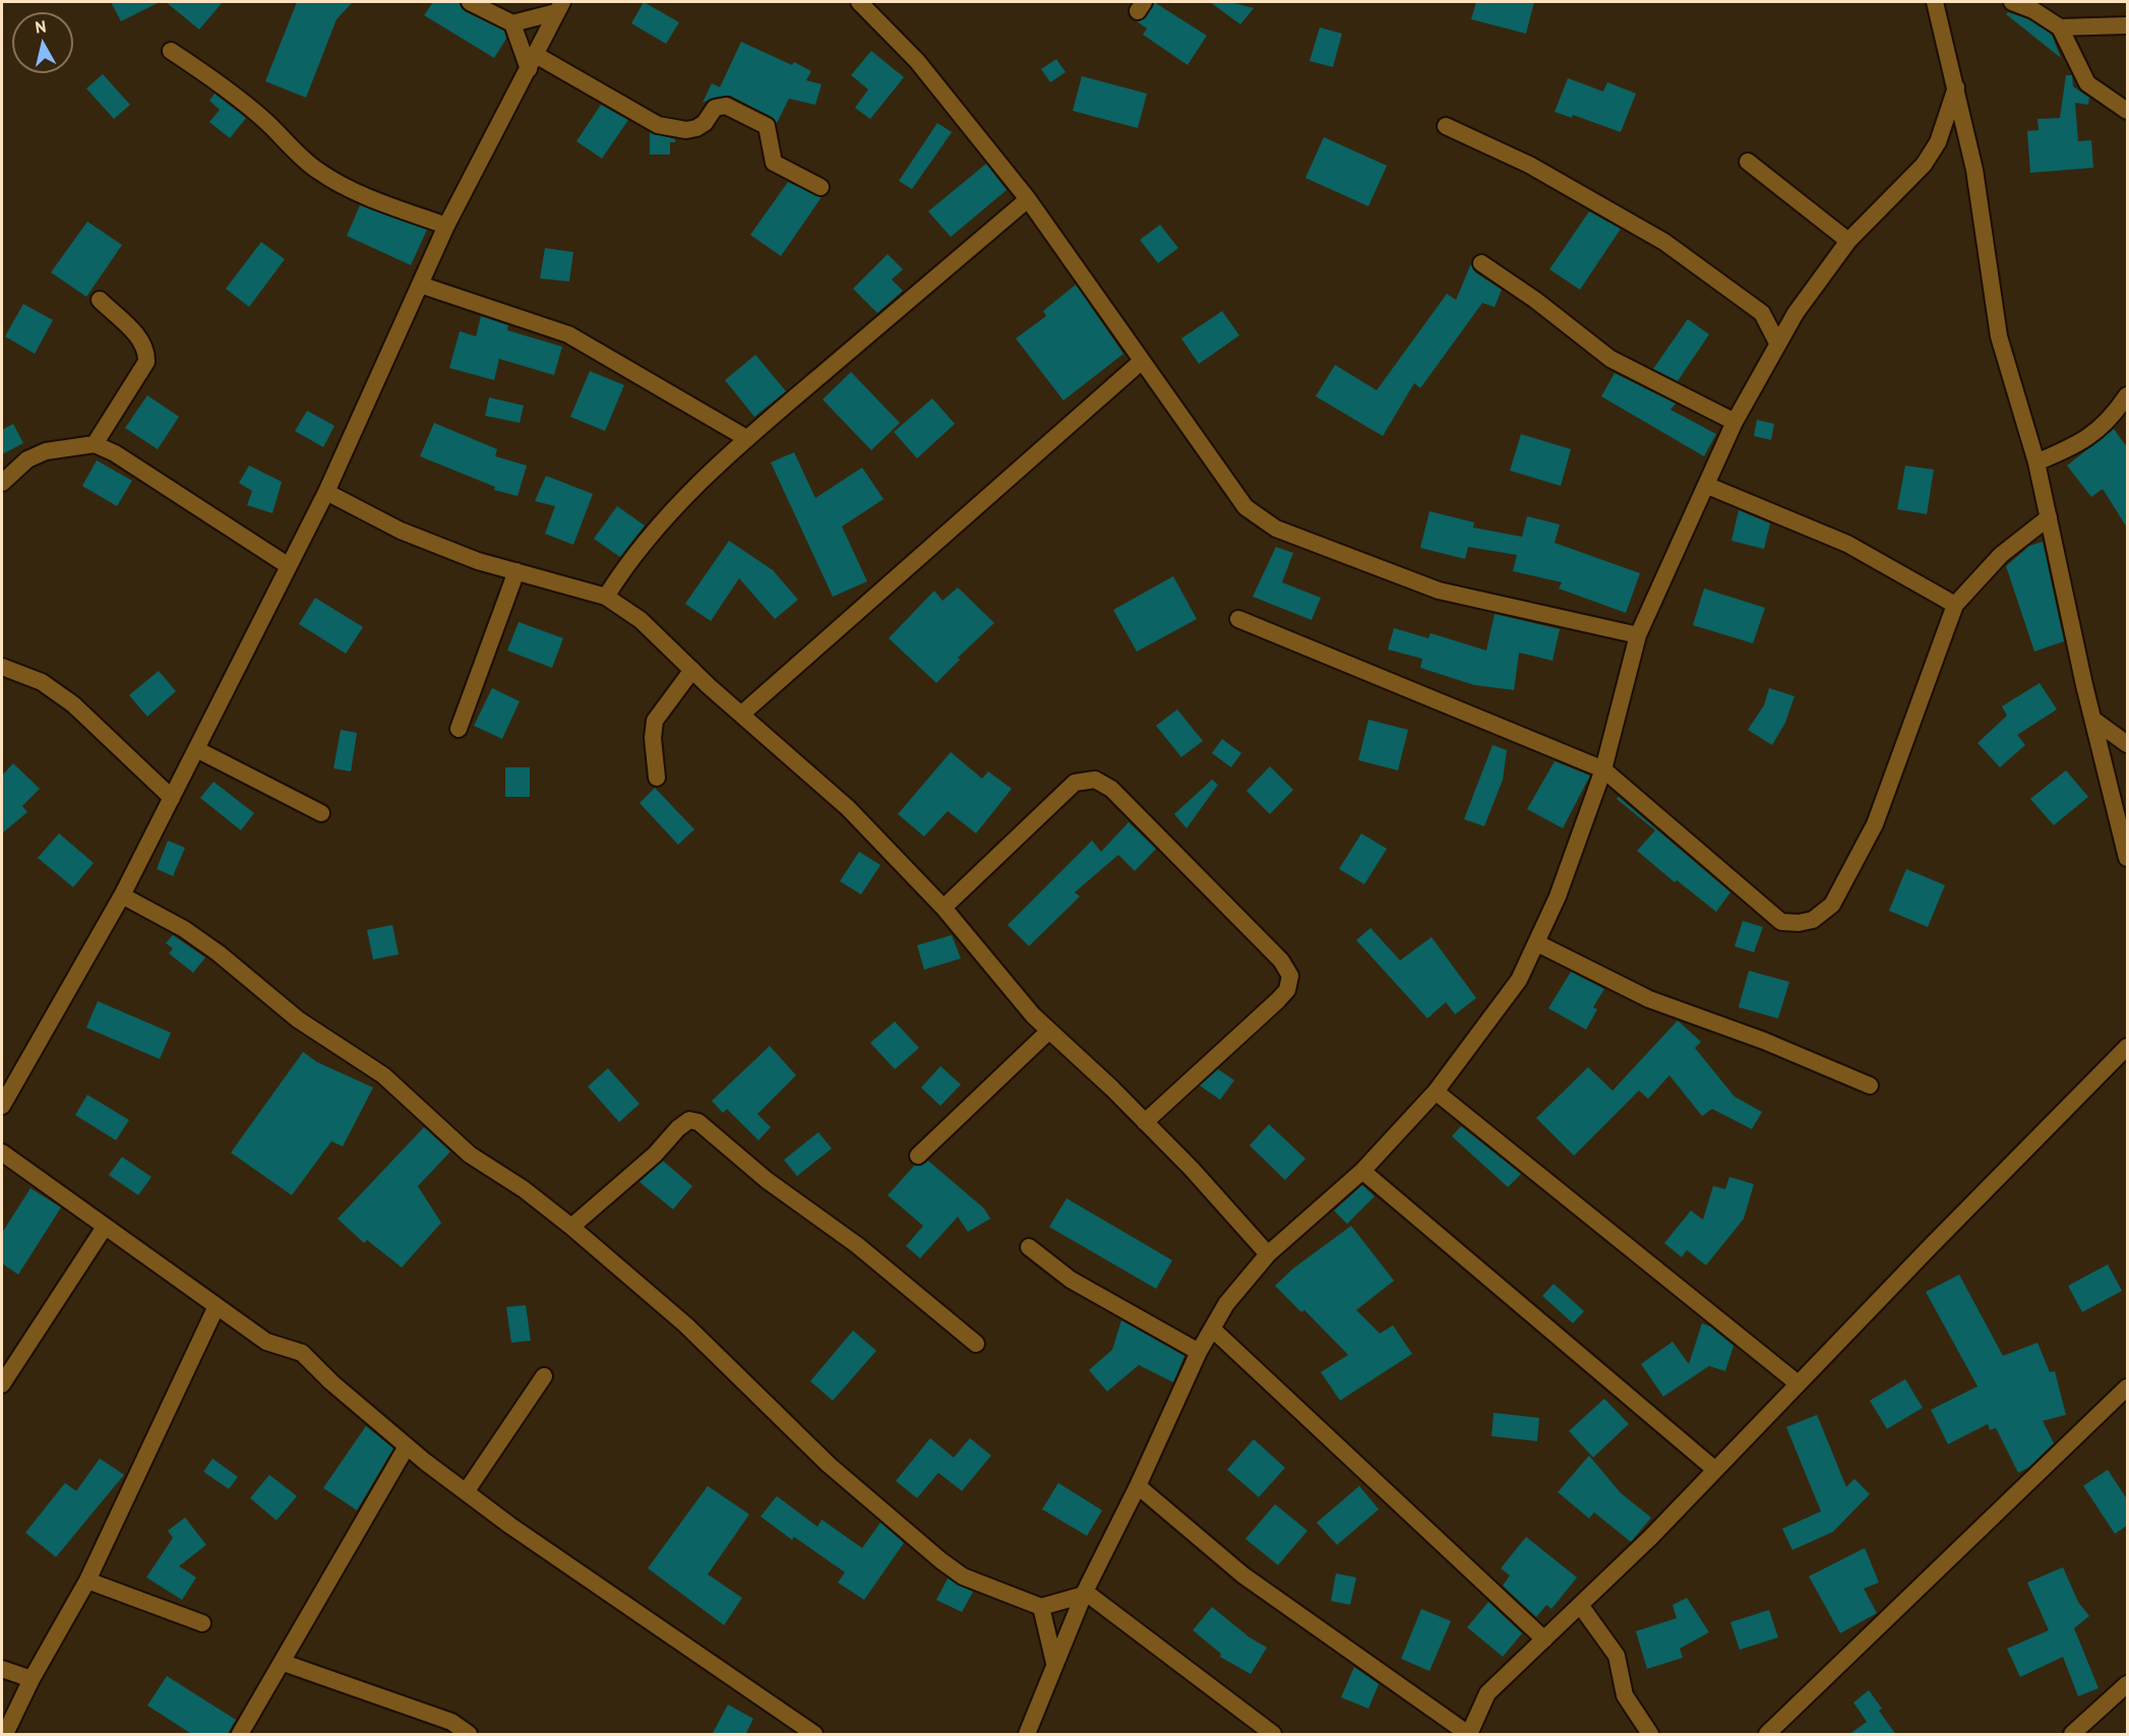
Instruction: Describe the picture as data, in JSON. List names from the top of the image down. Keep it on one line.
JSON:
{"north":"top"}
